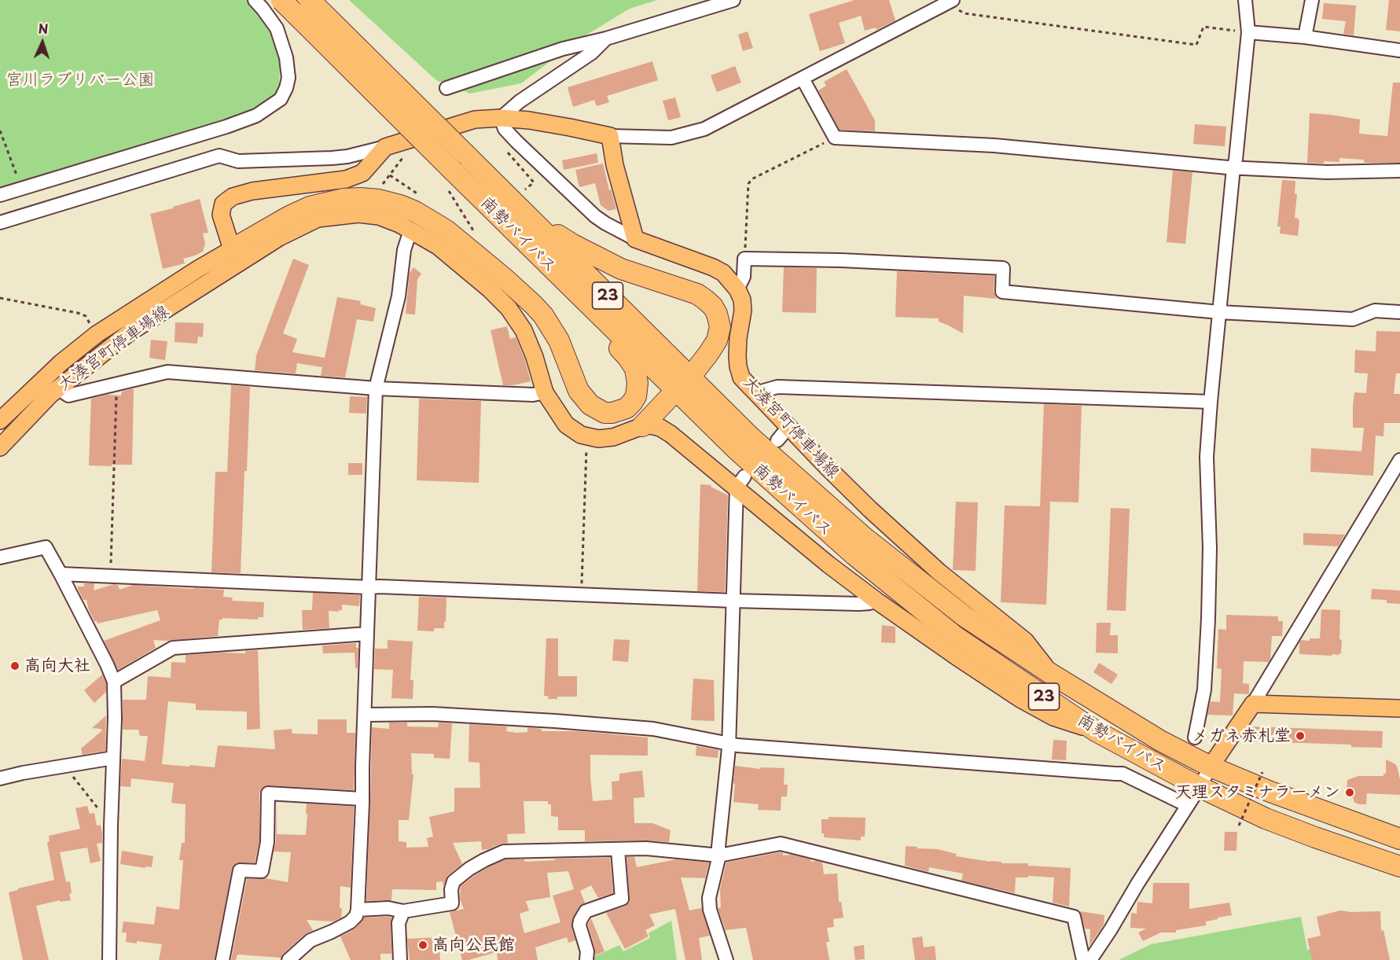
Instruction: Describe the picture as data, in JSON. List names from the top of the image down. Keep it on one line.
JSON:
{"streets":{"highway":["南勢バイパス","23"],"main road":["大湊宮町停車場線"]},"crossings":[["南勢バイパス","大湊宮町停車場線"]],"parks":["宮川ラブリバー公園"],"places":["高向大社","メガネ赤札堂","天理スタミナラーメン","高向公民館"],"north":"top"}
